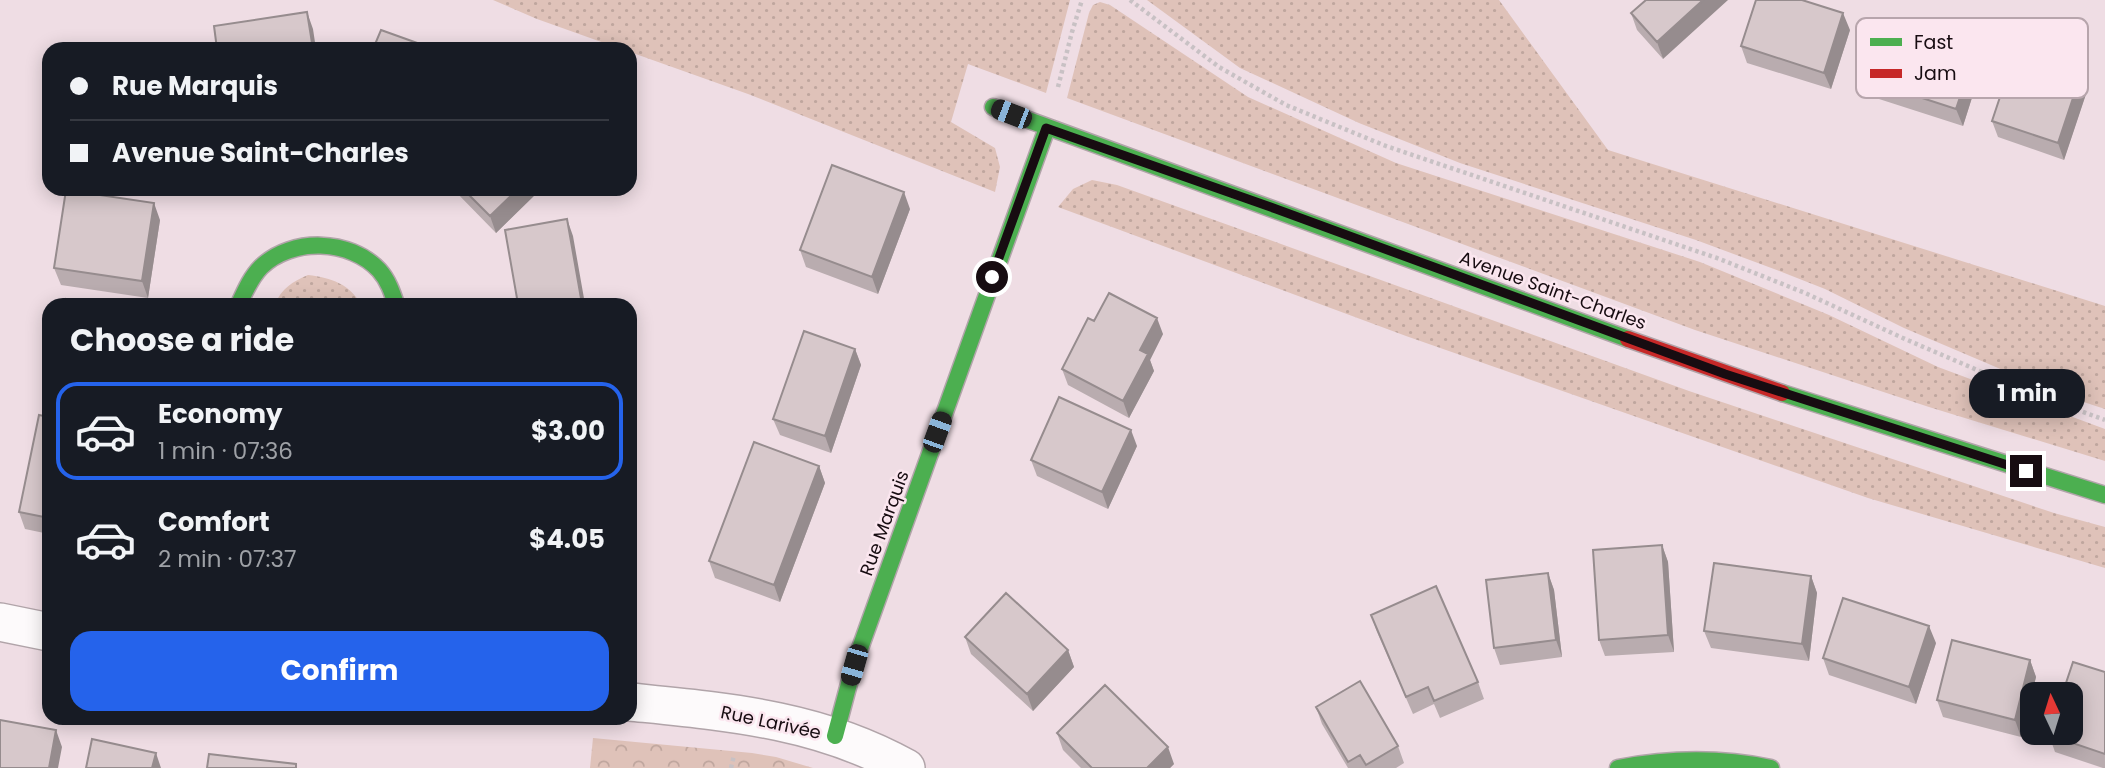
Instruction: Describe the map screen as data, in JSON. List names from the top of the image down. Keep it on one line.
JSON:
{"streets":{"street":["Avenue Saint-Charles","Rue Marquis","Rue Larivée"]},"crossings":[["Avenue Saint-Charles","Rue Marquis"],["Rue Marquis","Rue Larivée"]],"legend":["Fast","Jam"],"north":"top","page":{"banner":["Rue Marquis","Avenue Saint-Charles"],"heading":"Choose a ride","bubble":"1 min","list":[{"name":"Economy","note":"1 min · 07:36","value":"$3.00"},{"name":"Comfort","note":"2 min · 07:37","value":"$4.05"}],"buttons":"Confirm"}}
